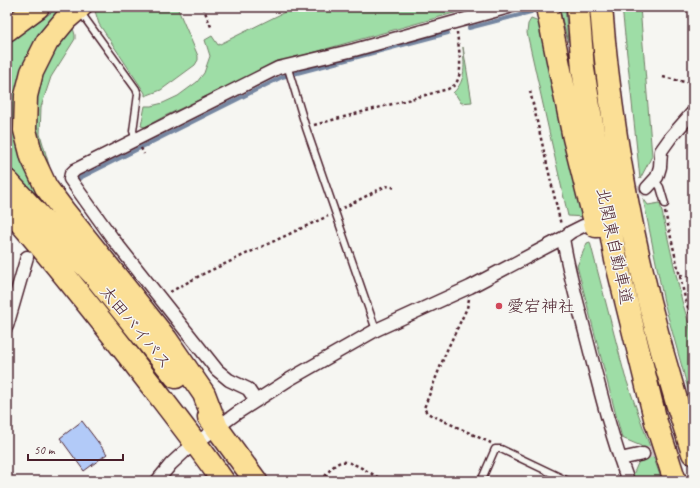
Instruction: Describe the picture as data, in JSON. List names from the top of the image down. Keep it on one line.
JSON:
{"streets":{"highway":["北関東自動車道","太田バイパス"]},"places":["愛宕神社"],"scale_bar":"50 m"}
